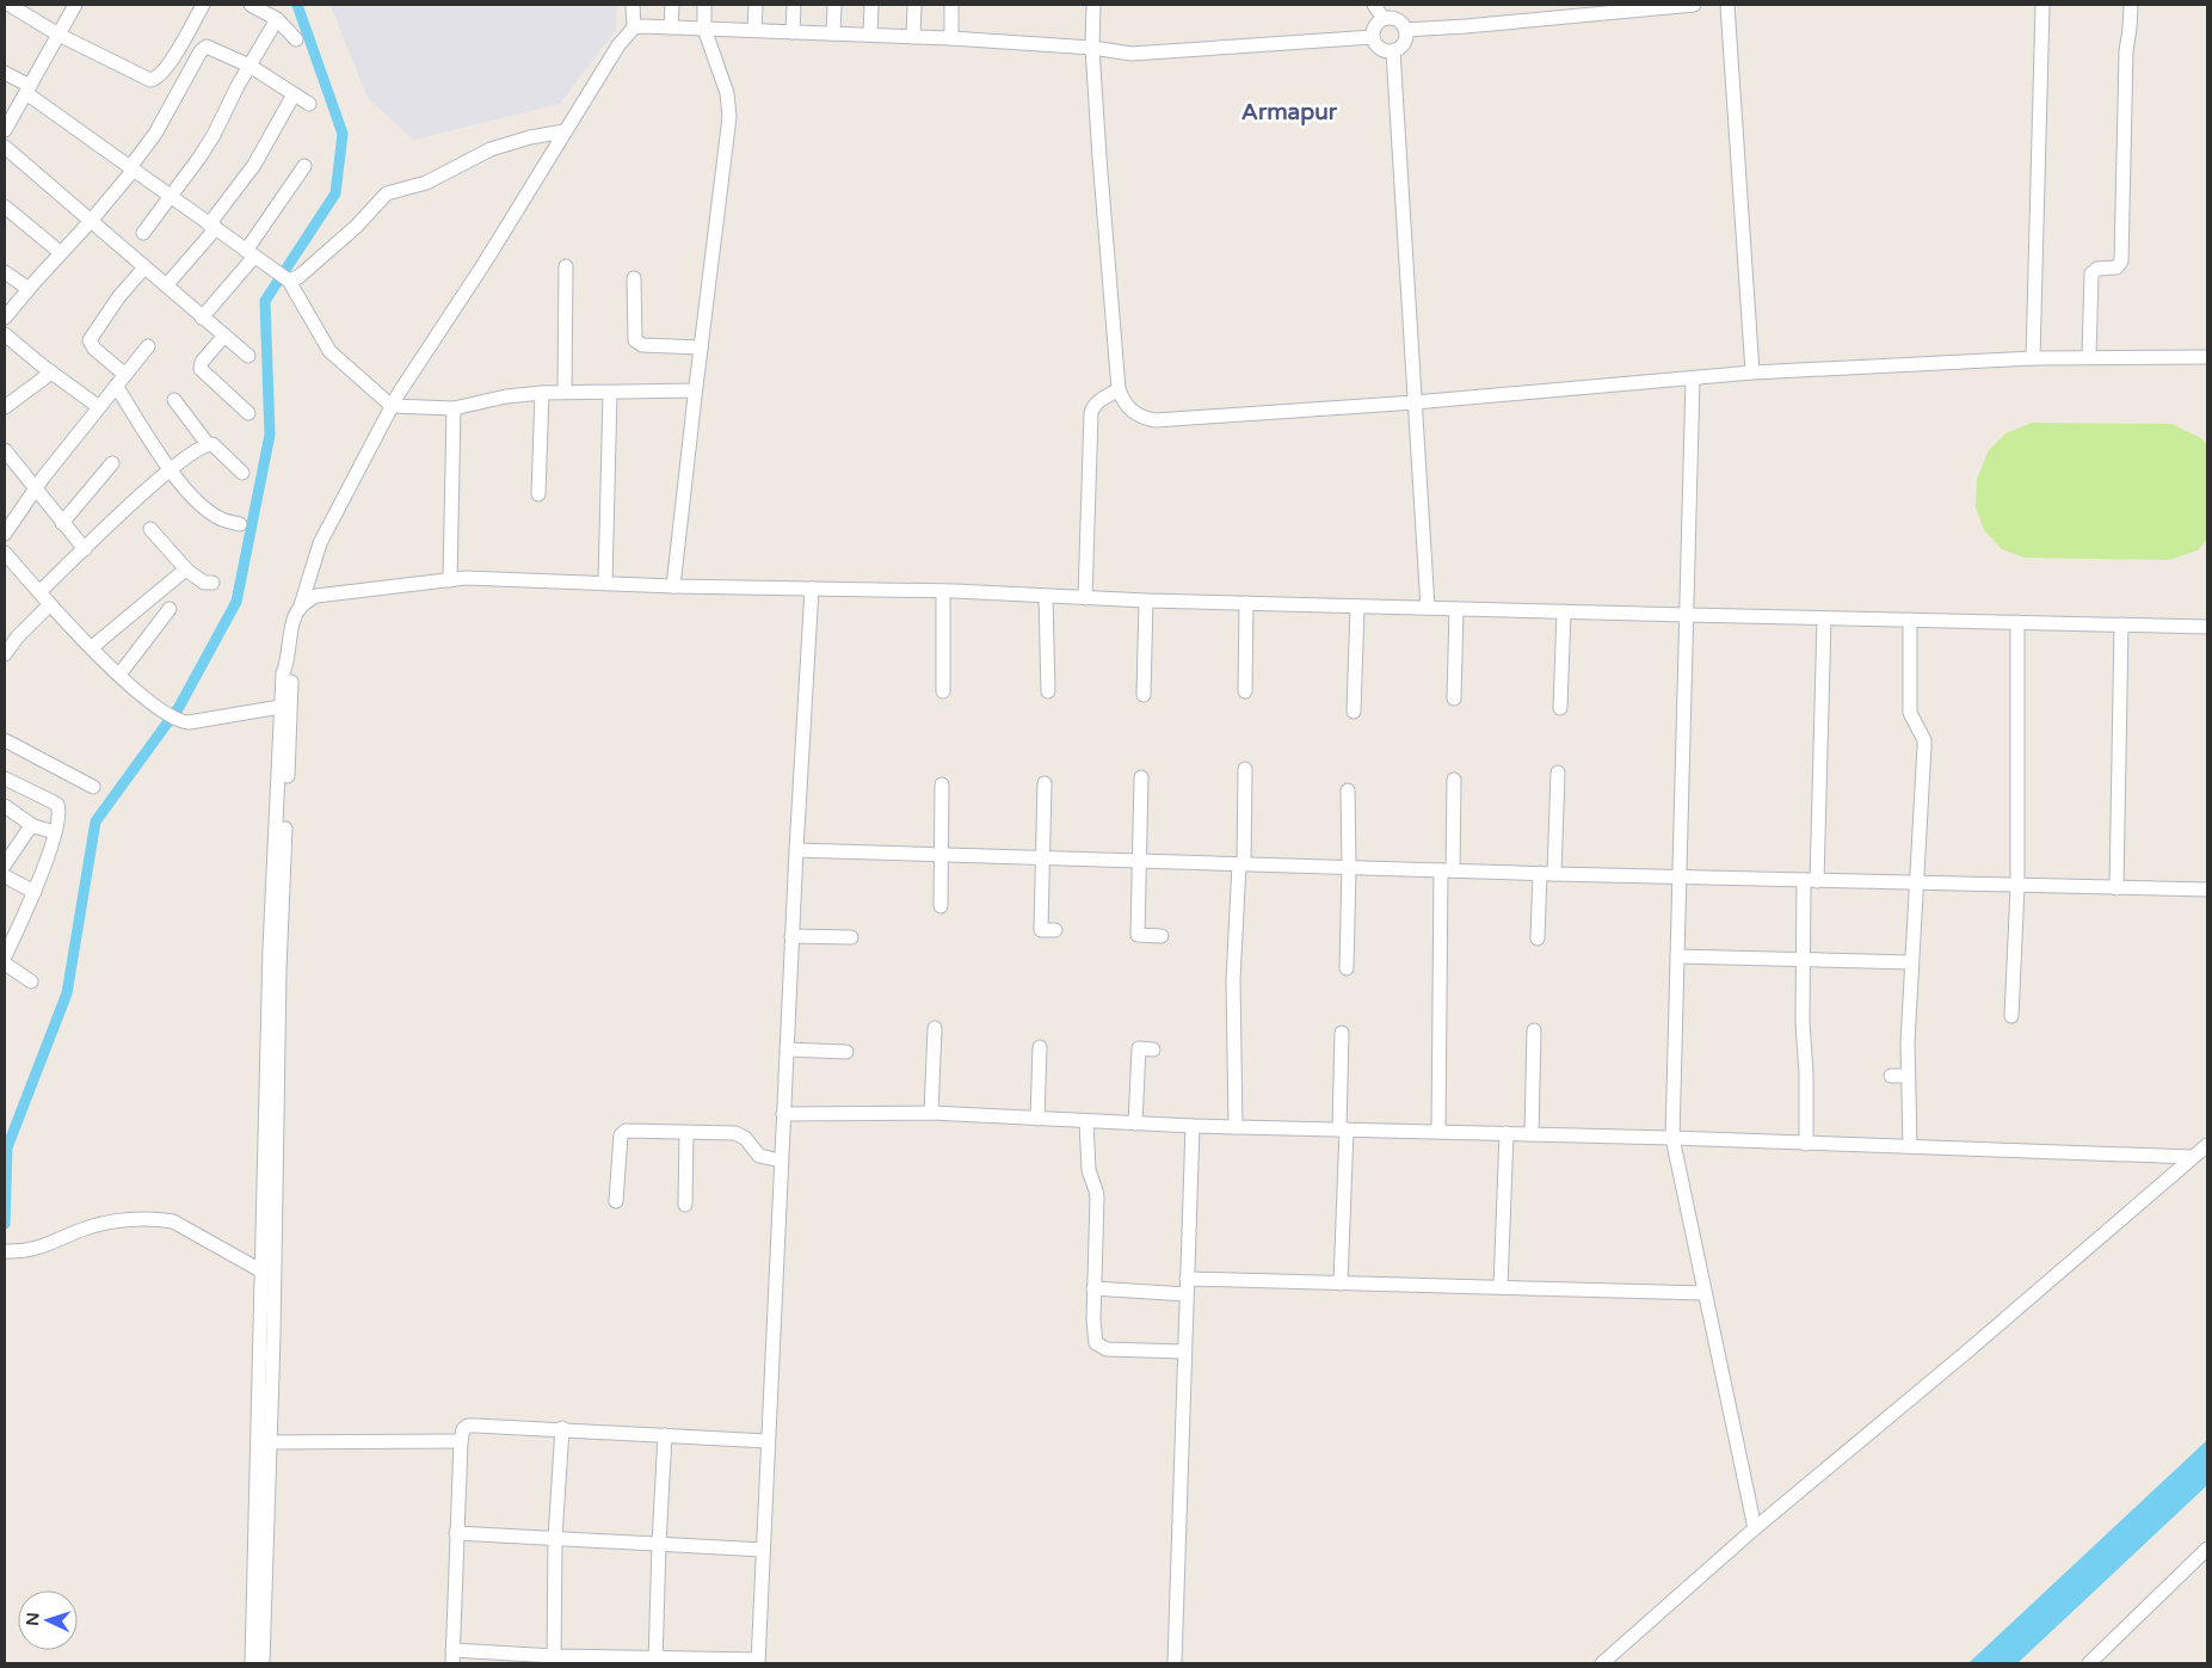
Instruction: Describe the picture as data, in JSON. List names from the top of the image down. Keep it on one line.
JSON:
{"districts":["Armapur"],"north":"left"}
